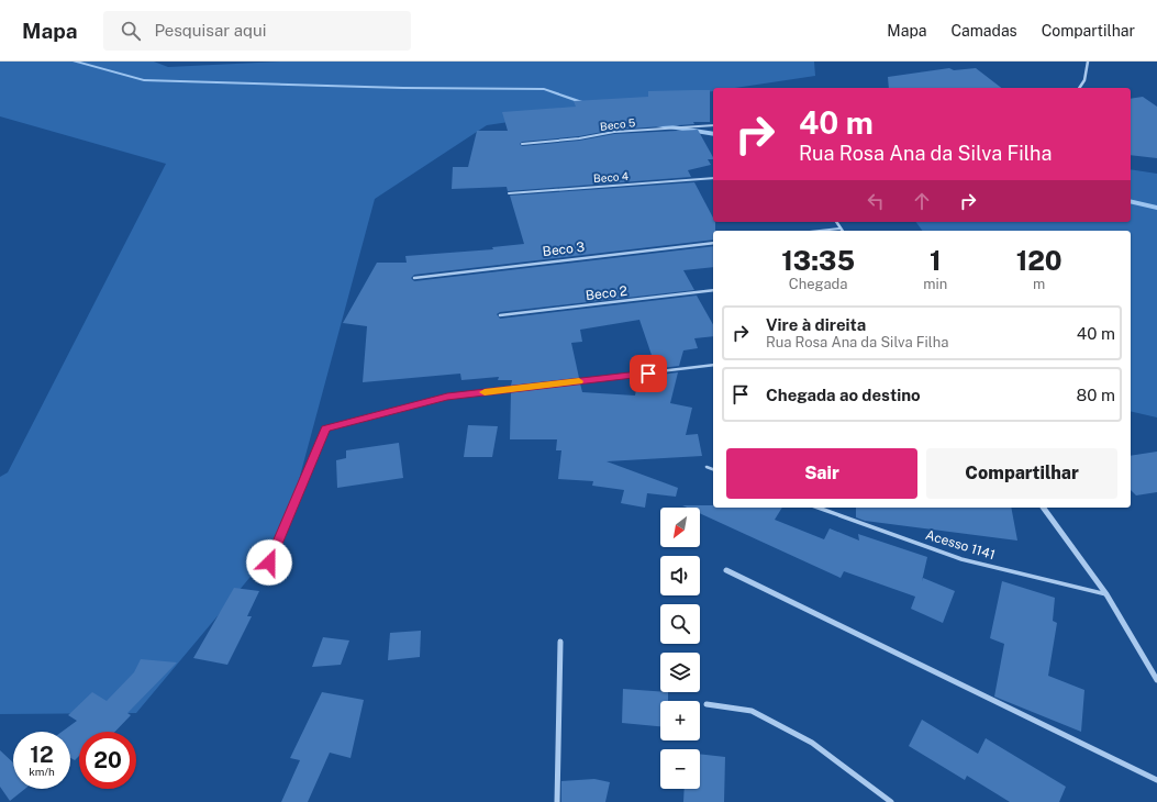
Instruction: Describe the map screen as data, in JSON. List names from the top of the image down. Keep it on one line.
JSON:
{"streets":{"lane":["Beco 5","Beco 4","Beco 3","Beco 2","Acesso 1141"]},"north":"bottom left","page":{"header":"Mapa","search":"Pesquisar aqui","nav":["Mapa","Camadas","Compartilhar"],"turn":["40 m","Rua Rosa Ana da Silva Filha"],"eta":["13:35","Chegada","1","min","120","m"],"list":[{"name":"Vire à direita","note":"Rua Rosa Ana da Silva Filha","value":"40 m"},{"name":"Chegada ao destino","value":"80 m"}],"buttons":["Sair","Compartilhar"],"map_buttons":["+","−"],"speed":"12 km/h","limit":"20"}}
